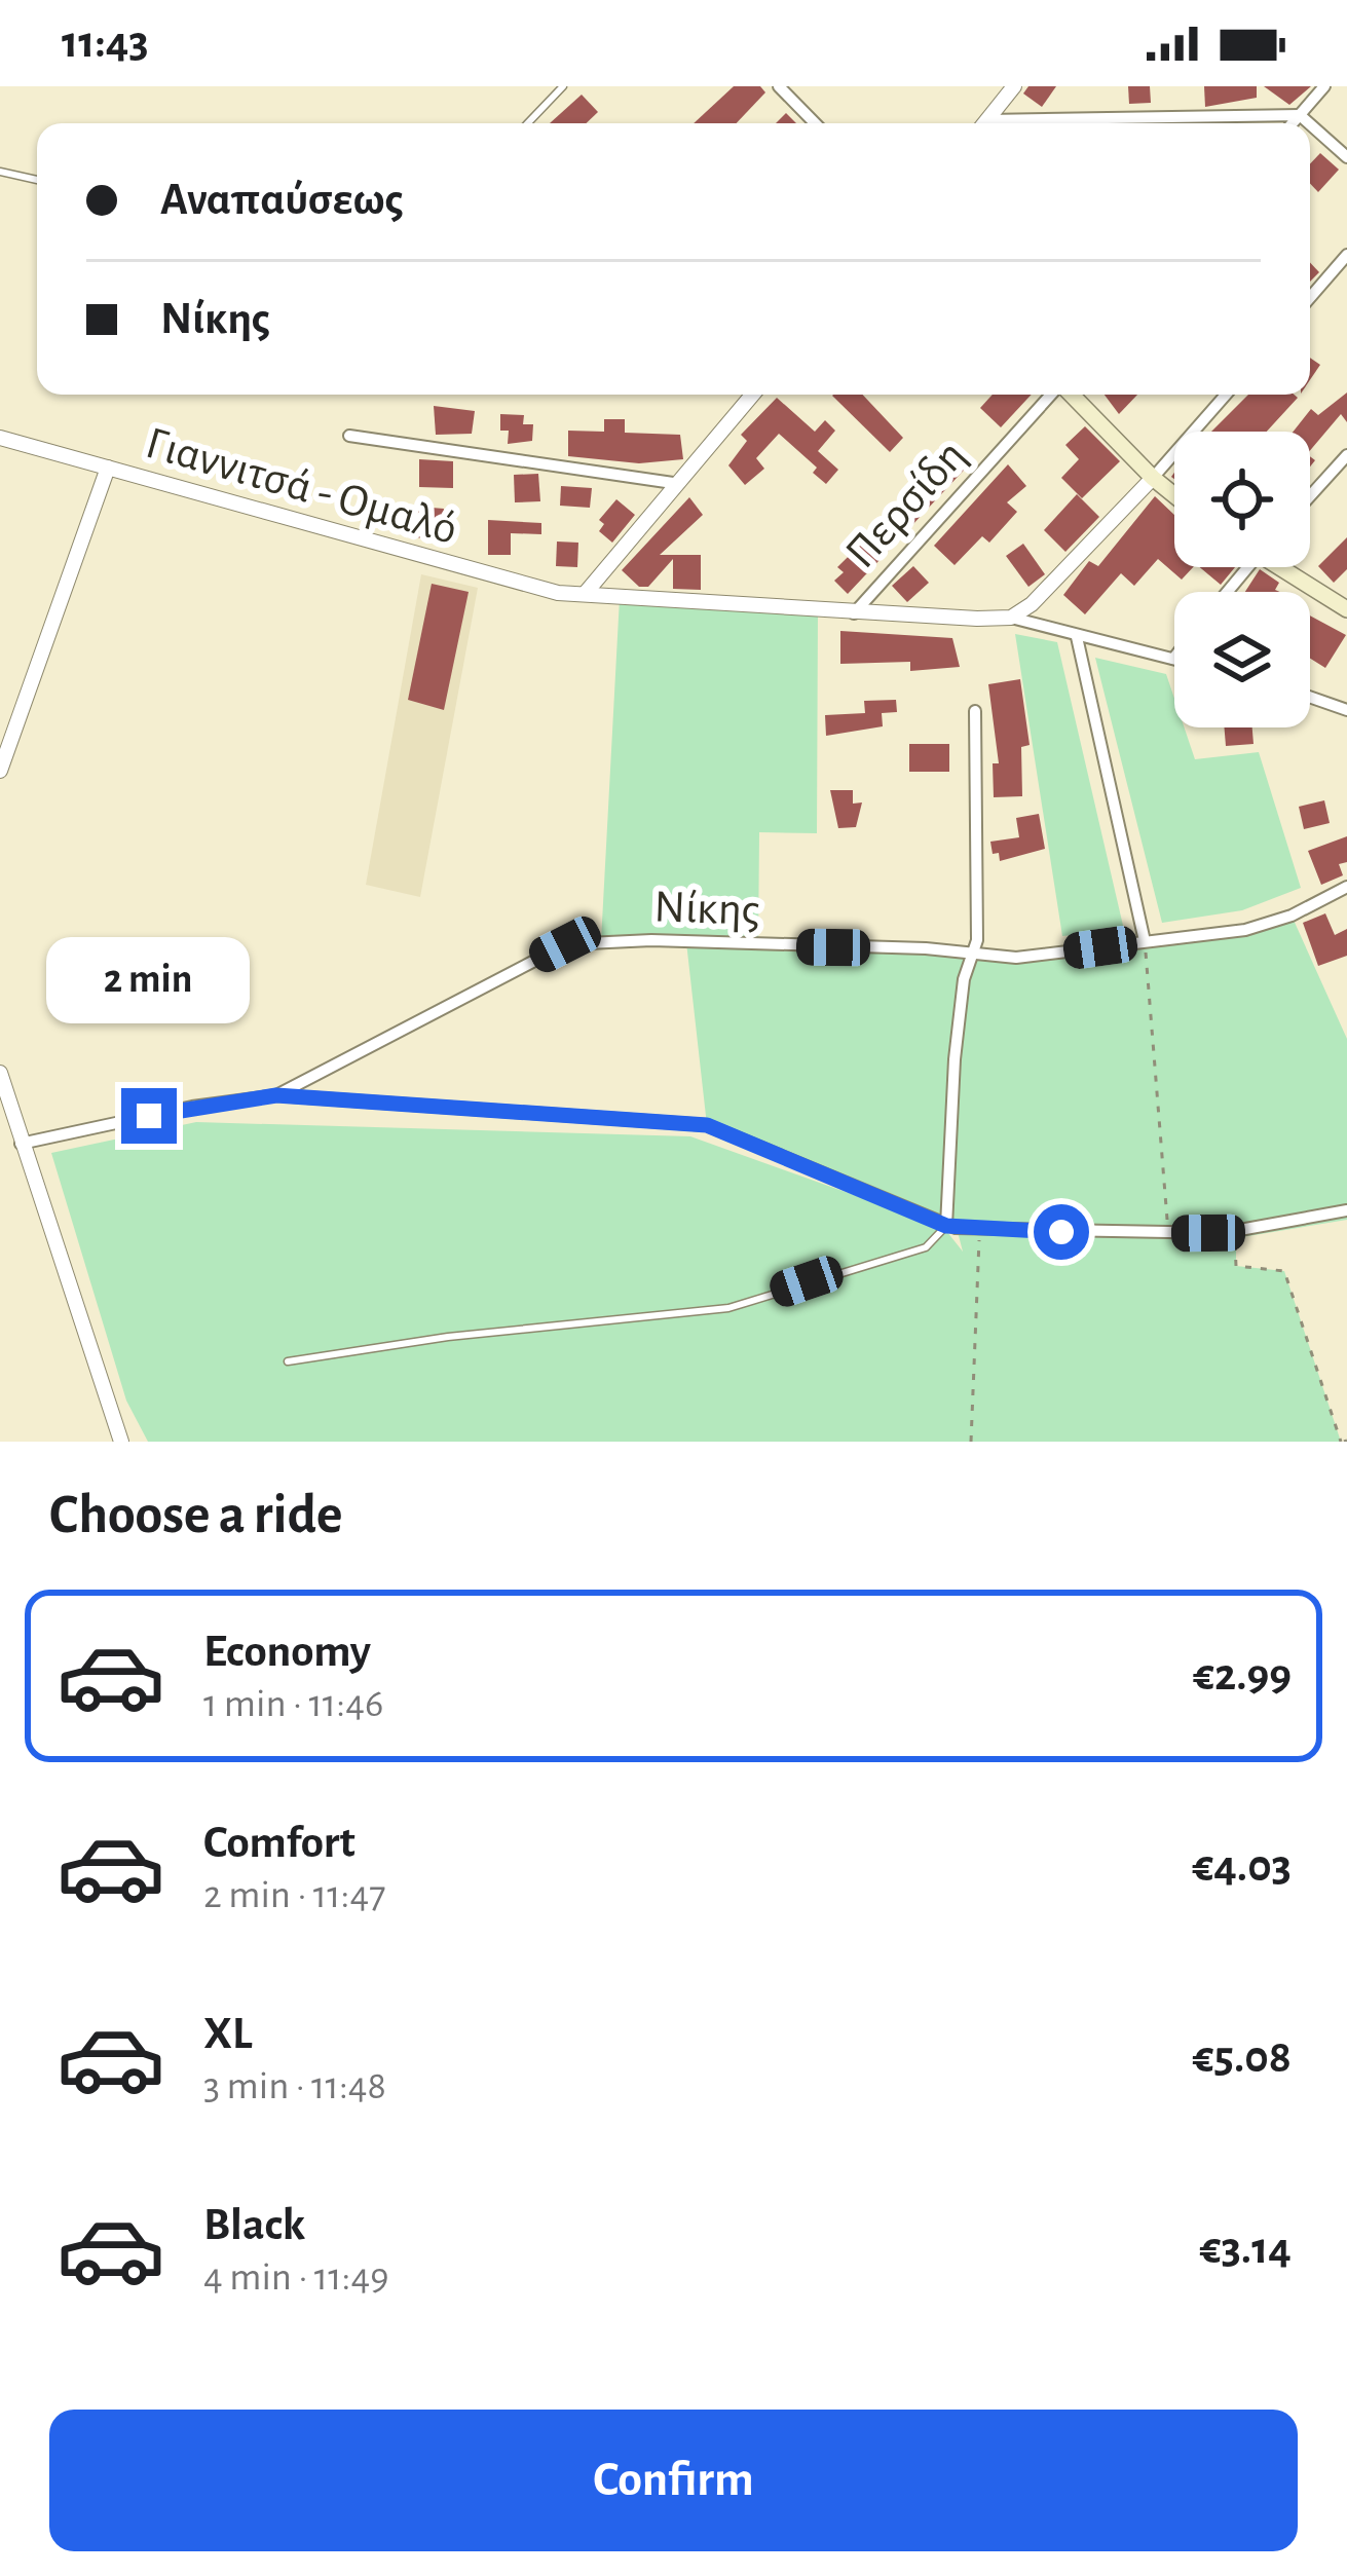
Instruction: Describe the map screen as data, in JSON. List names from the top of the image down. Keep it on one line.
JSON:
{"streets":{"street":["Γιαννιτσά - Ομαλό","Περσίδη","Νίκης"]},"crossings":[["Γιαννιτσά - Ομαλό","Περσίδη"]],"page":{"status":"11:43","banner":["Αναπαύσεως","Νίκης"],"bubble":"2 min","heading":"Choose a ride","list":[{"name":"Economy","note":"1 min · 11:46","value":"€2.99"},{"name":"Comfort","note":"2 min · 11:47","value":"€4.03"},{"name":"XL","note":"3 min · 11:48","value":"€5.08"},{"name":"Black","note":"4 min · 11:49","value":"€3.14"}],"buttons":"Confirm"}}
